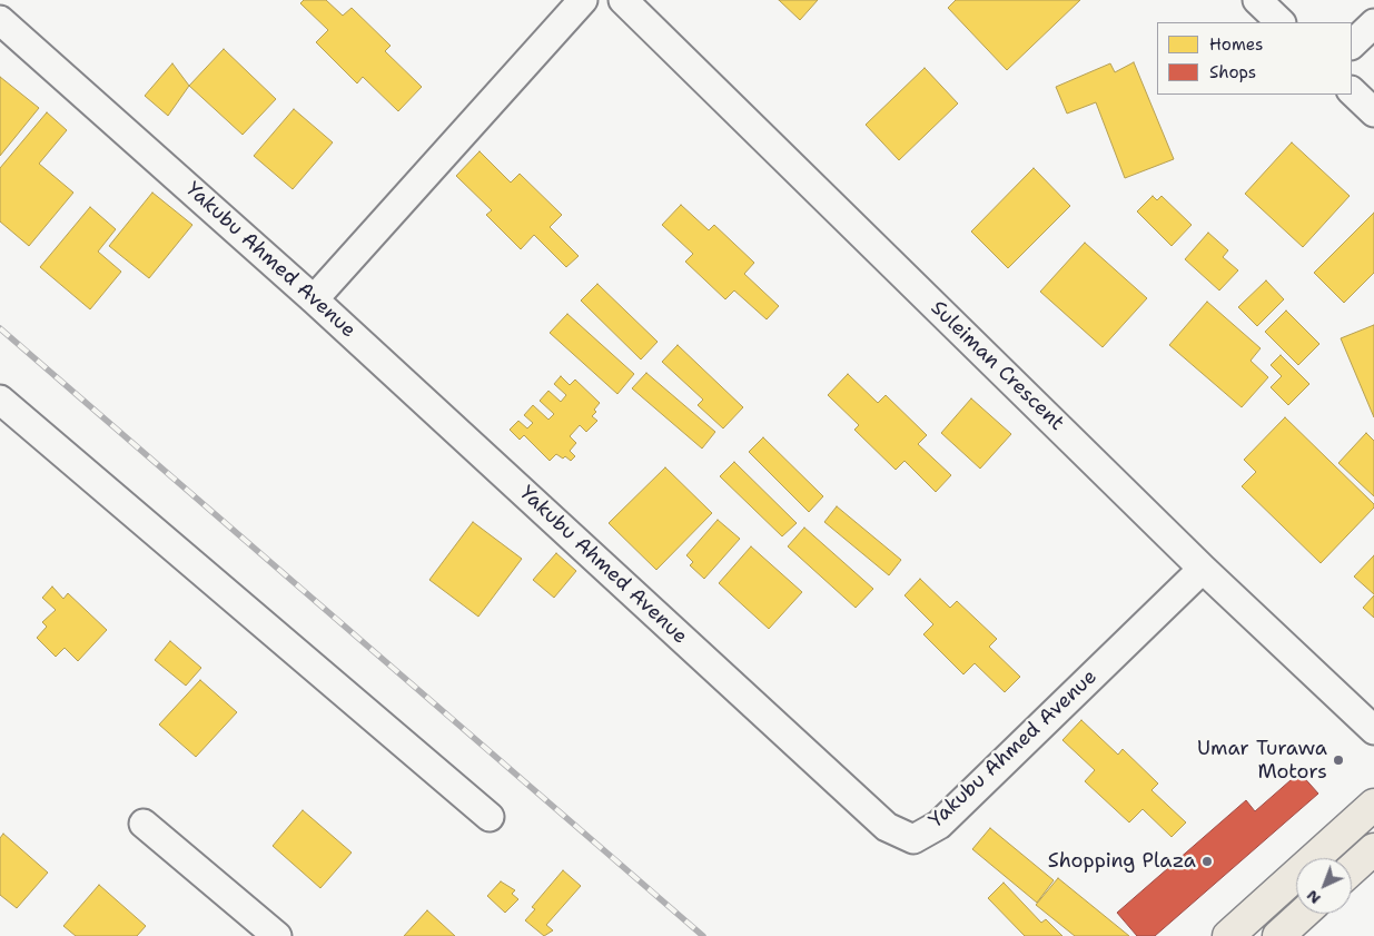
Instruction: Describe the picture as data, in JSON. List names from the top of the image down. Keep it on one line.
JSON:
{"streets":{"street":["Yakubu Ahmed Avenue","Suleiman Crescent"]},"crossings":[["Yakubu Ahmed Avenue","Suleiman Crescent"]],"places":["Umar Turawa Motors","Shopping Plaza"],"legend":["Homes","Shops"],"north":"bottom left"}
